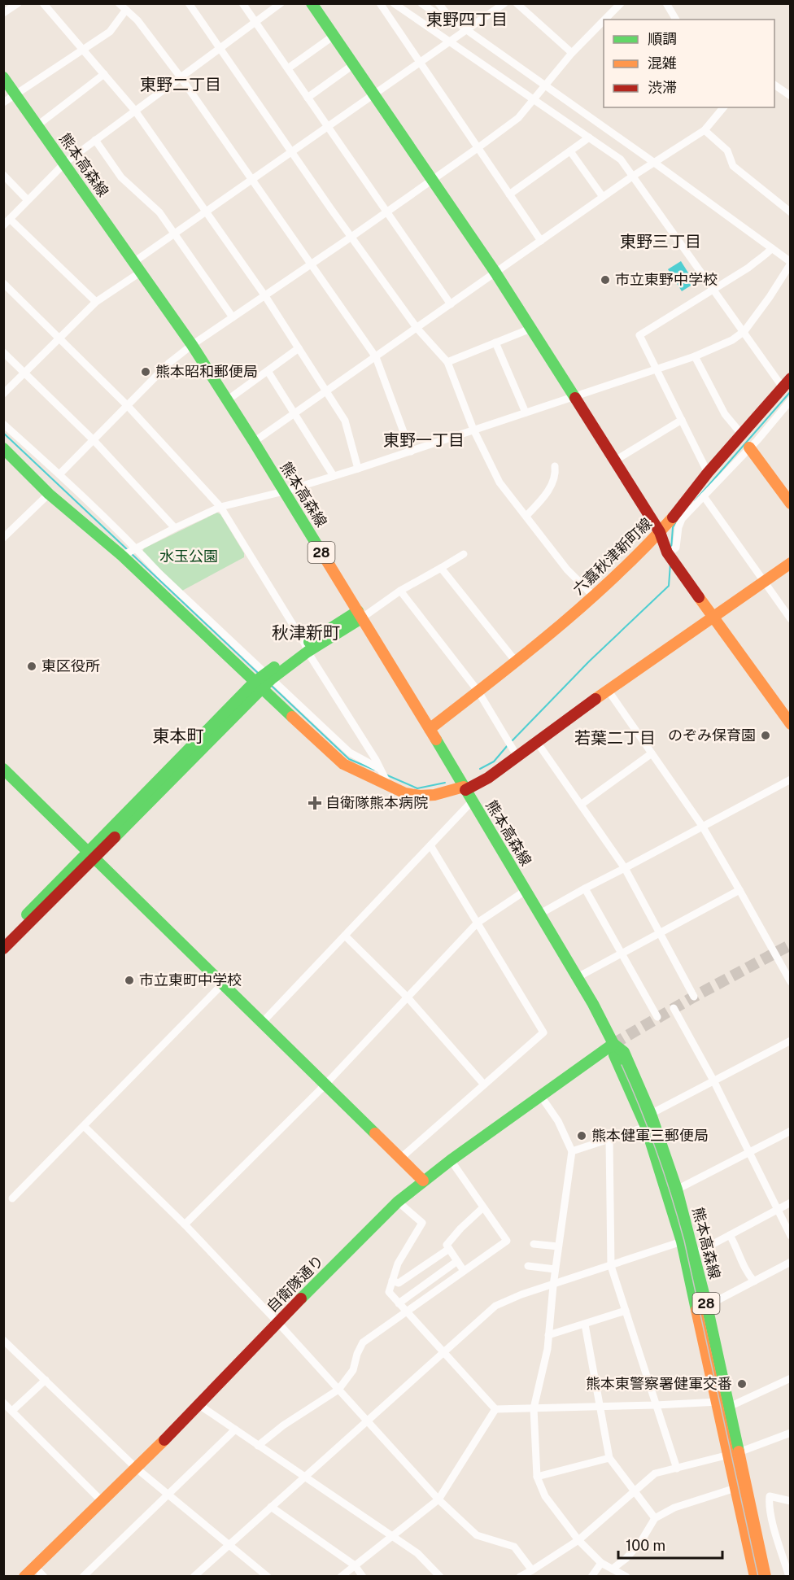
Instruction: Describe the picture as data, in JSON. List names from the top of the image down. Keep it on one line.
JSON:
{"streets":{"street":["熊本高森線","28","六嘉秋津新町線","自衛隊通り"]},"crossings":[["熊本高森線","六嘉秋津新町線"],["熊本高森線","自衛隊通り"]],"districts":["東野四丁目","東野二丁目","東野三丁目","東野一丁目","秋津新町","東本町","若葉二丁目"],"parks":["水玉公園"],"places":{"other":["市立東野中学校","熊本昭和郵便局","東区役所","のぞみ保育園","市立東町中学校","熊本健軍三郵便局","熊本東警察署健軍交番"],"health":["自衛隊熊本病院"]},"legend":["順調","混雑","渋滞"],"scale_bar":"100 m"}
